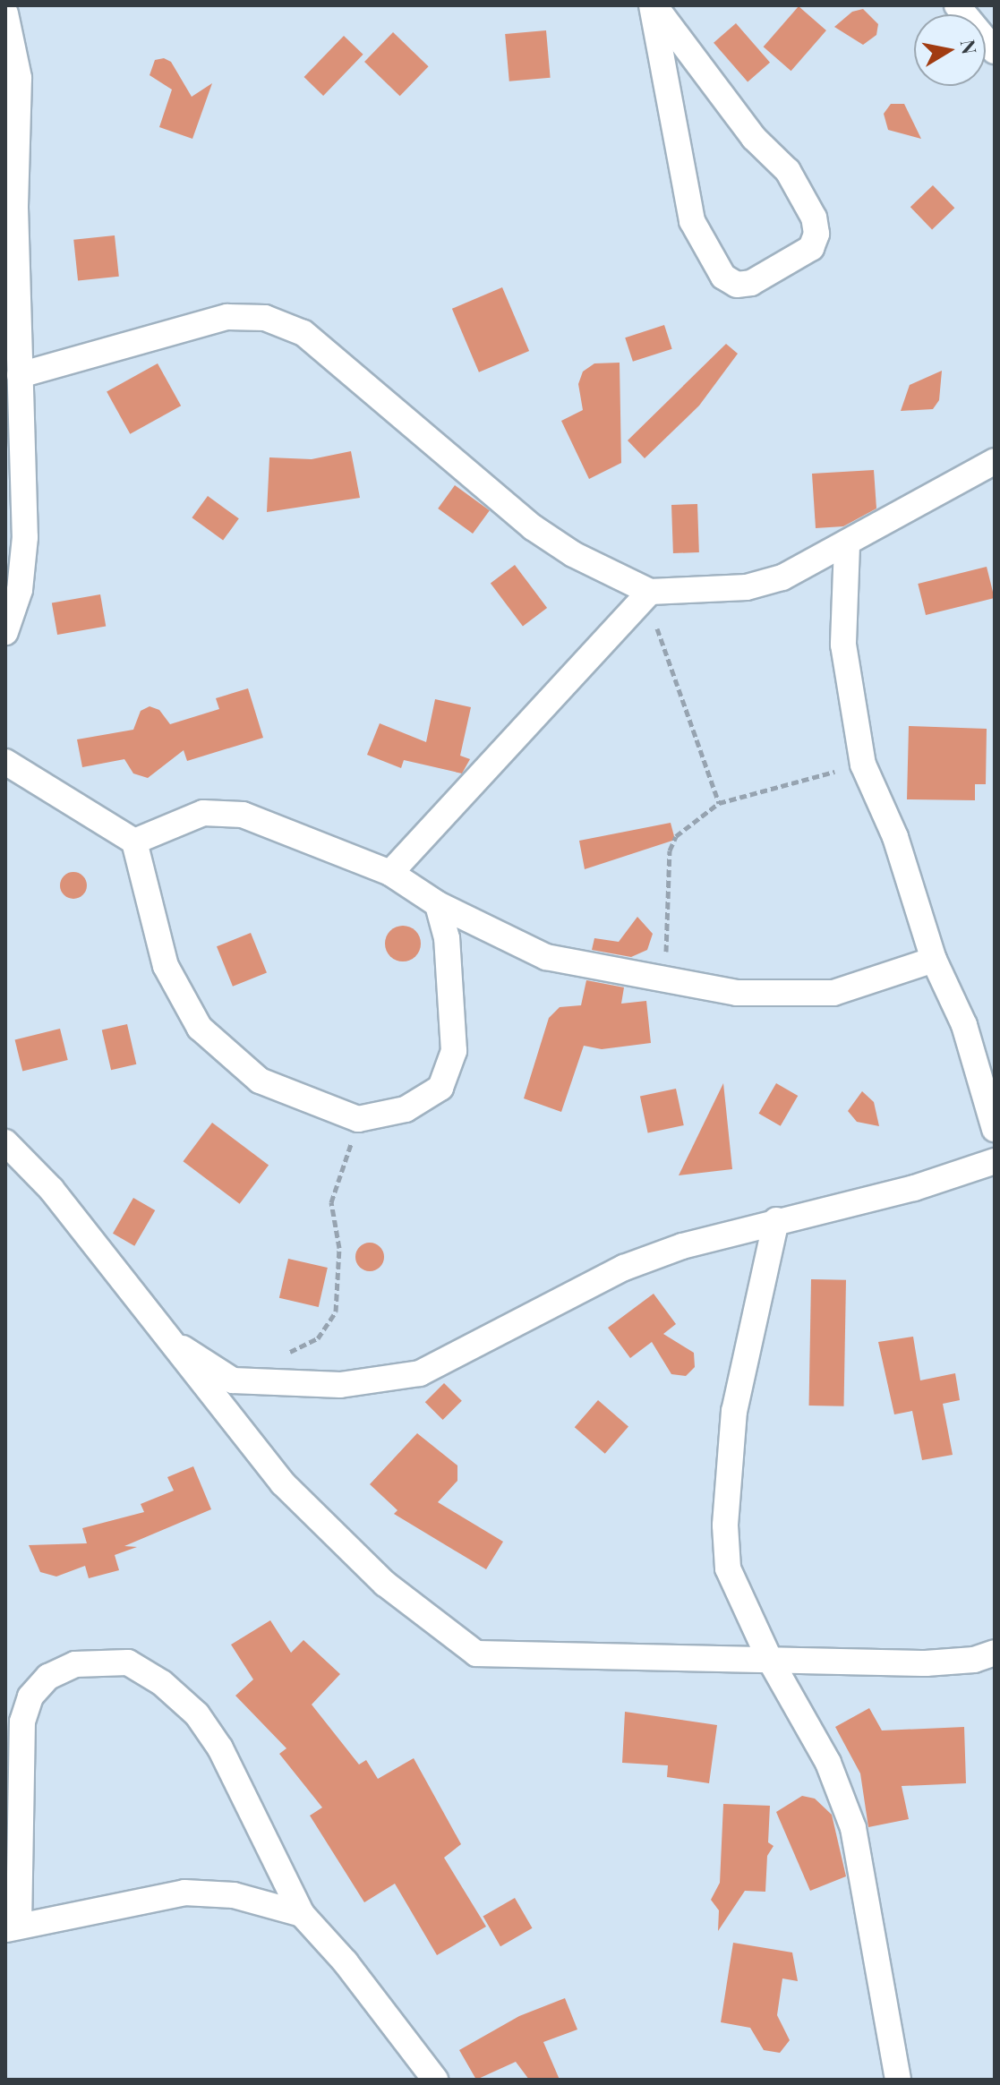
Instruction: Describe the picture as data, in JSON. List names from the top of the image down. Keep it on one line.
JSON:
{"north":"right"}
